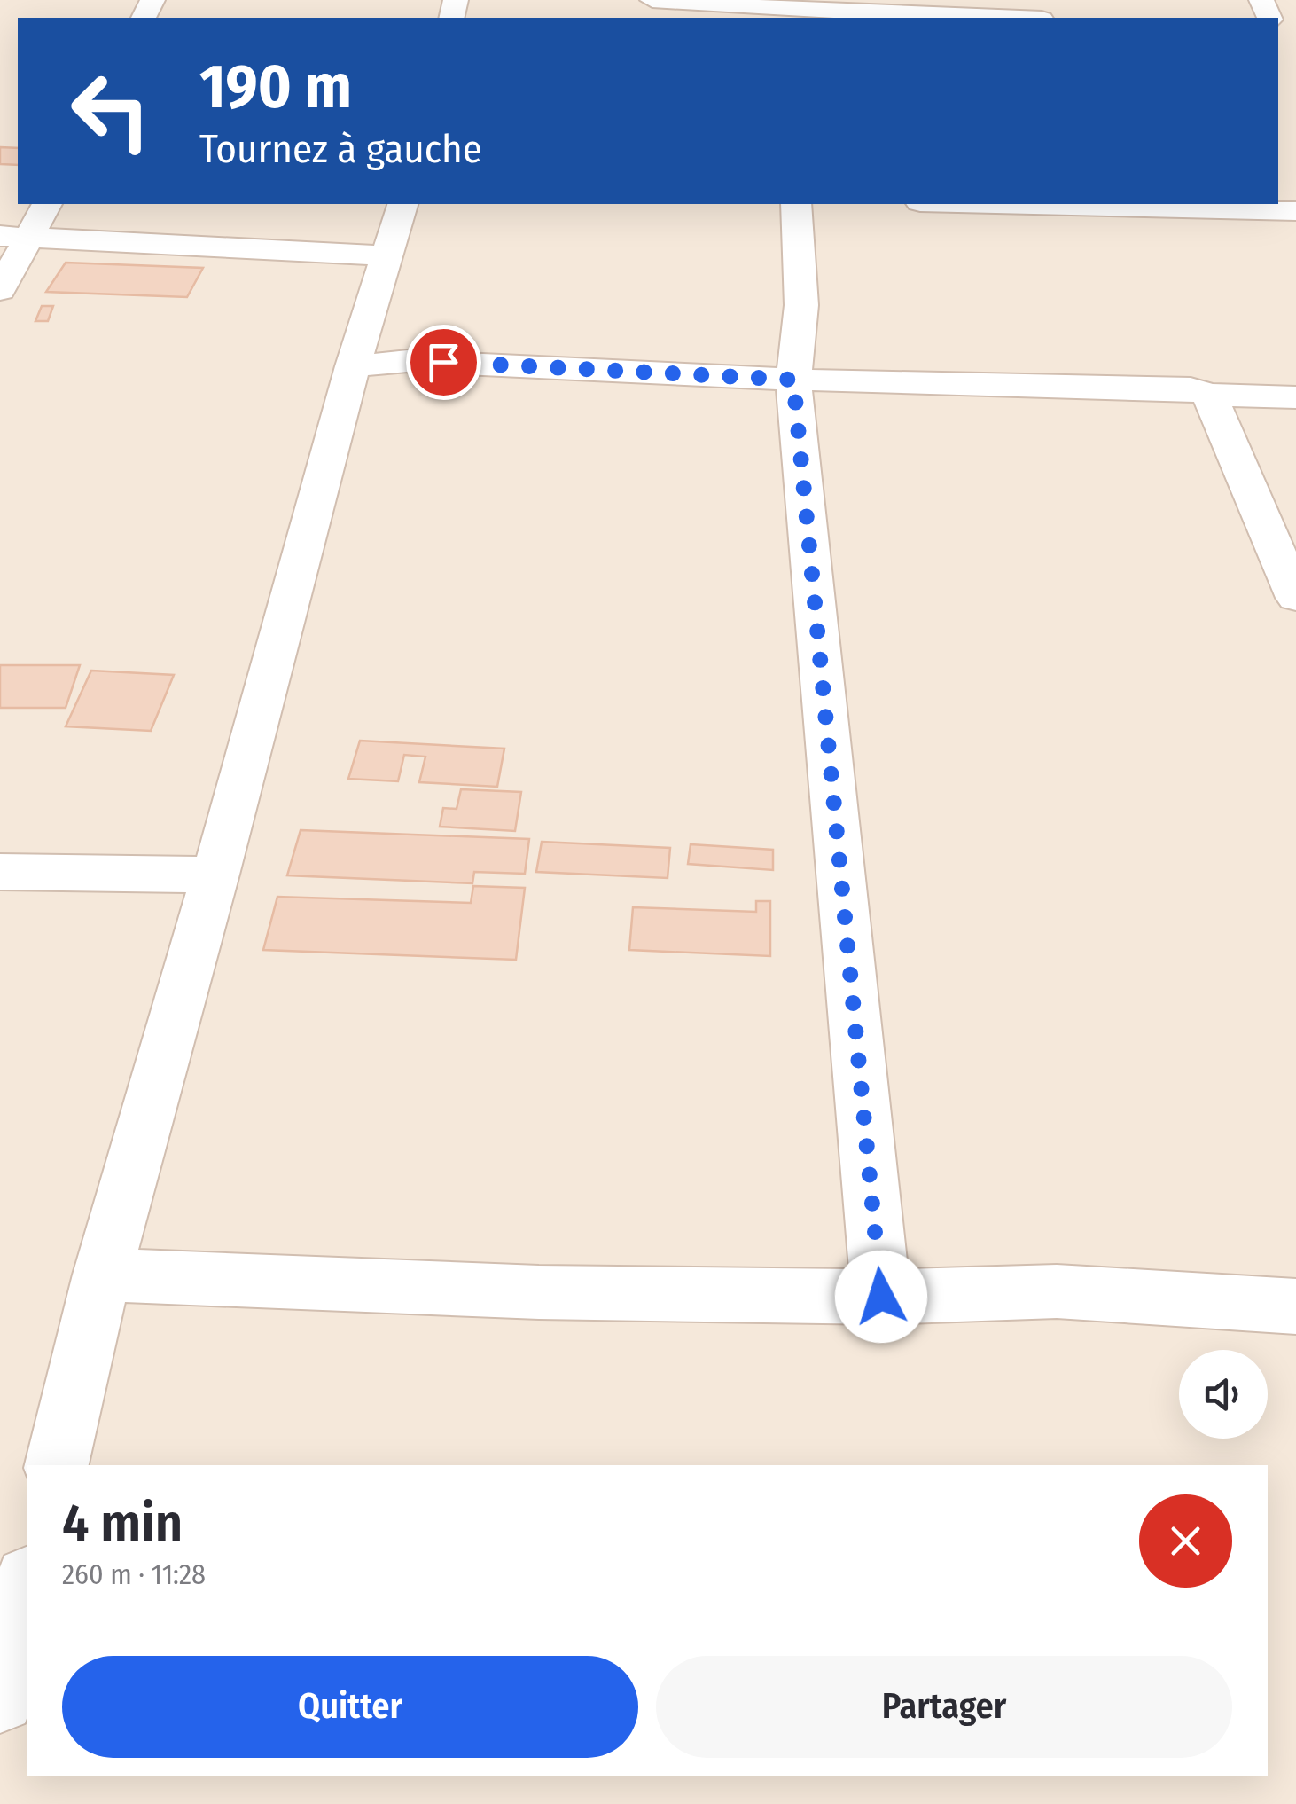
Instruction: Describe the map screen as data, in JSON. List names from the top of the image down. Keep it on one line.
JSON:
{"page":{"turn":["190 m","Tournez à gauche"],"heading":["4 min","260 m · 11:28"],"buttons":["Quitter","Partager"]}}
